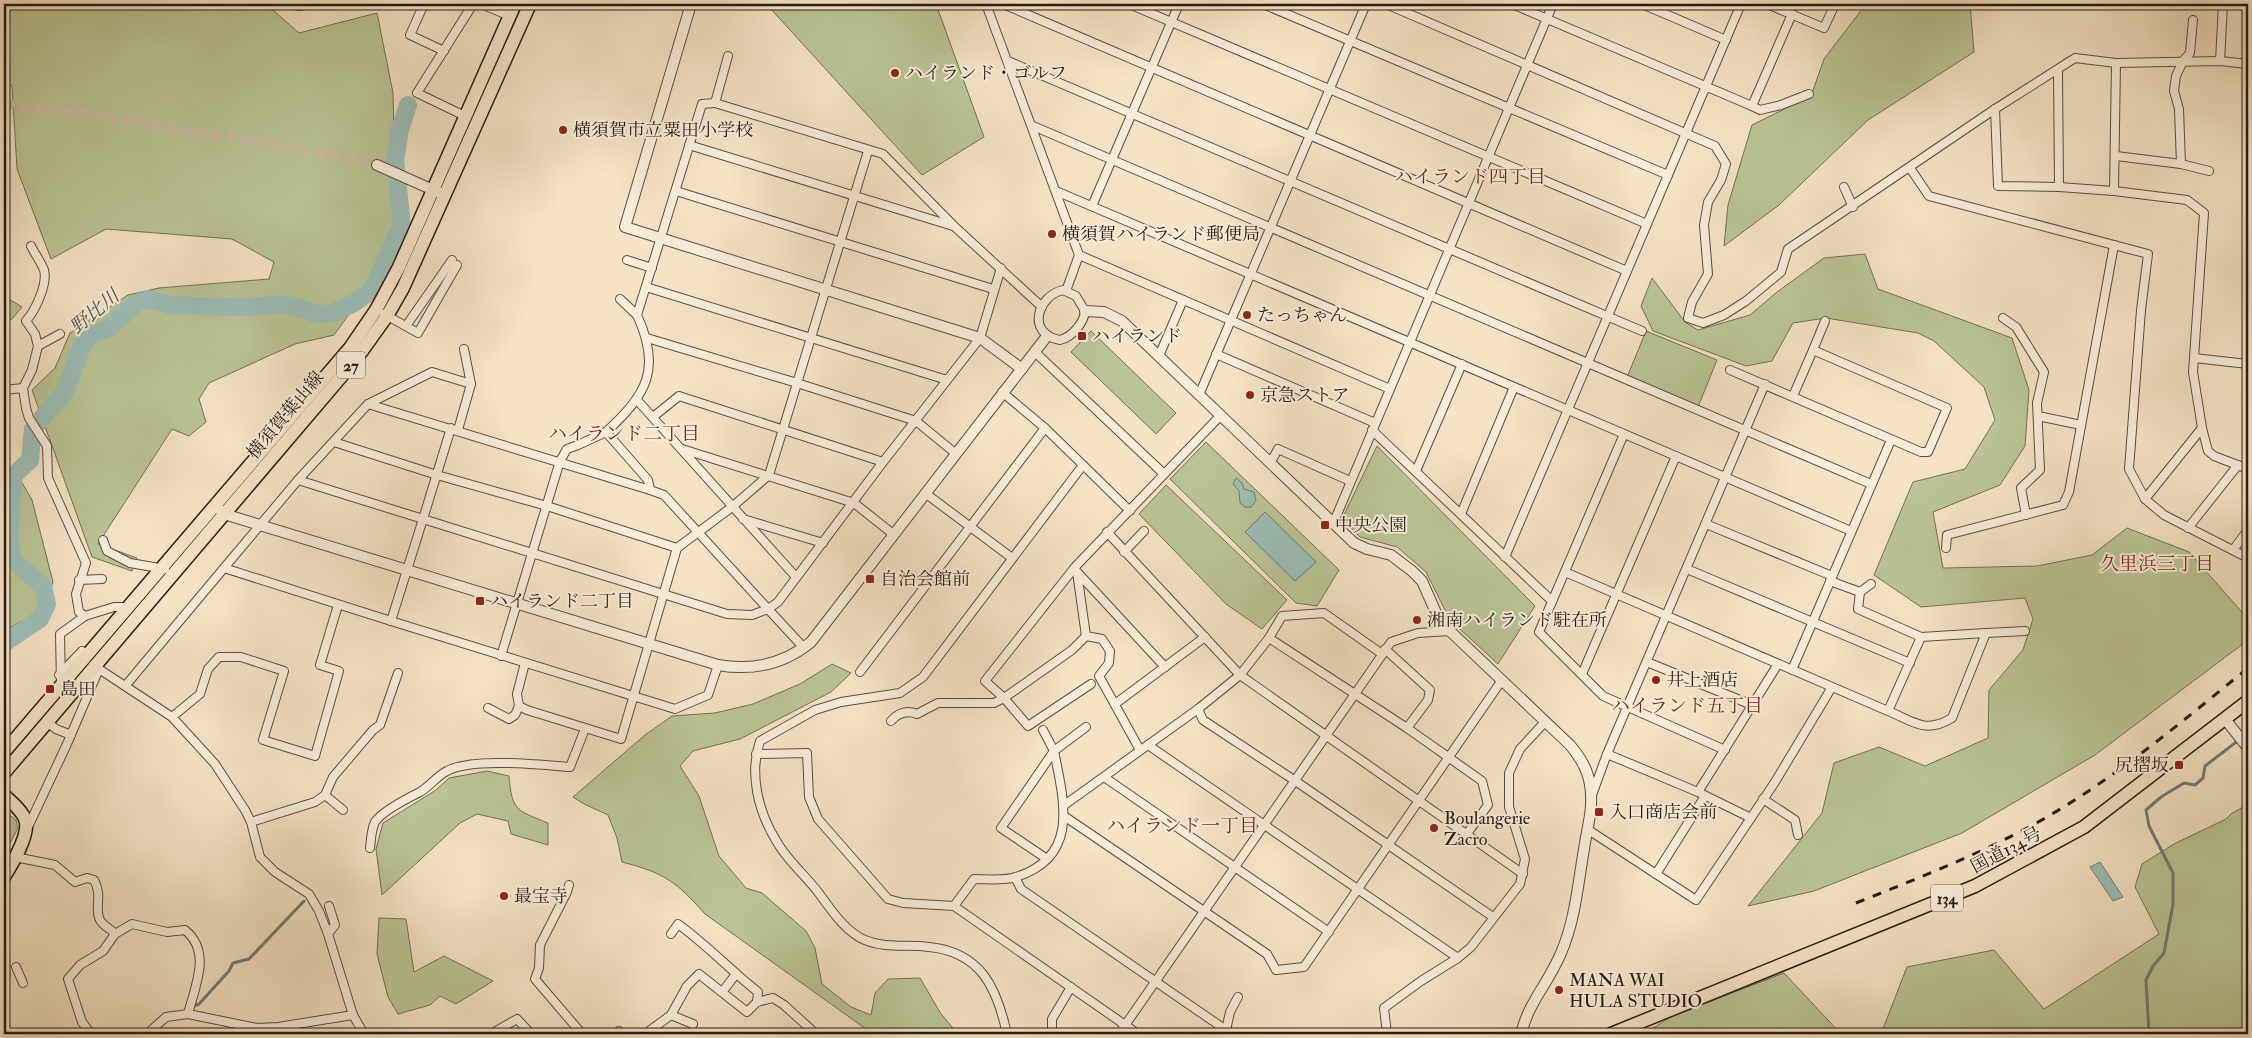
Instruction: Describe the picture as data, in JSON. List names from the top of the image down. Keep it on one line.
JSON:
{"streets":{"main road":["27","横須賀葉山線","国道134号","134"]},"districts":["ハイランド四丁目","ハイランド二丁目","久里浜三丁目","ハイランド五丁目","ハイランド一丁目"],"water":["野比川"],"places":{"other":["ハイランド・ゴルフ","横須賀市立粟田小学校","横須賀ハイランド郵便局","たっちゃん","京急ストア","湘南ハイランド駐在所","井上酒店","Boulangerie Zacro","最宝寺","MANA WAI HULA STUDIO"],"transit":["ハイランド","中央公園","自治会館前","ハイランド二丁目","島田","尻摺坂","入口商店会前"]}}
